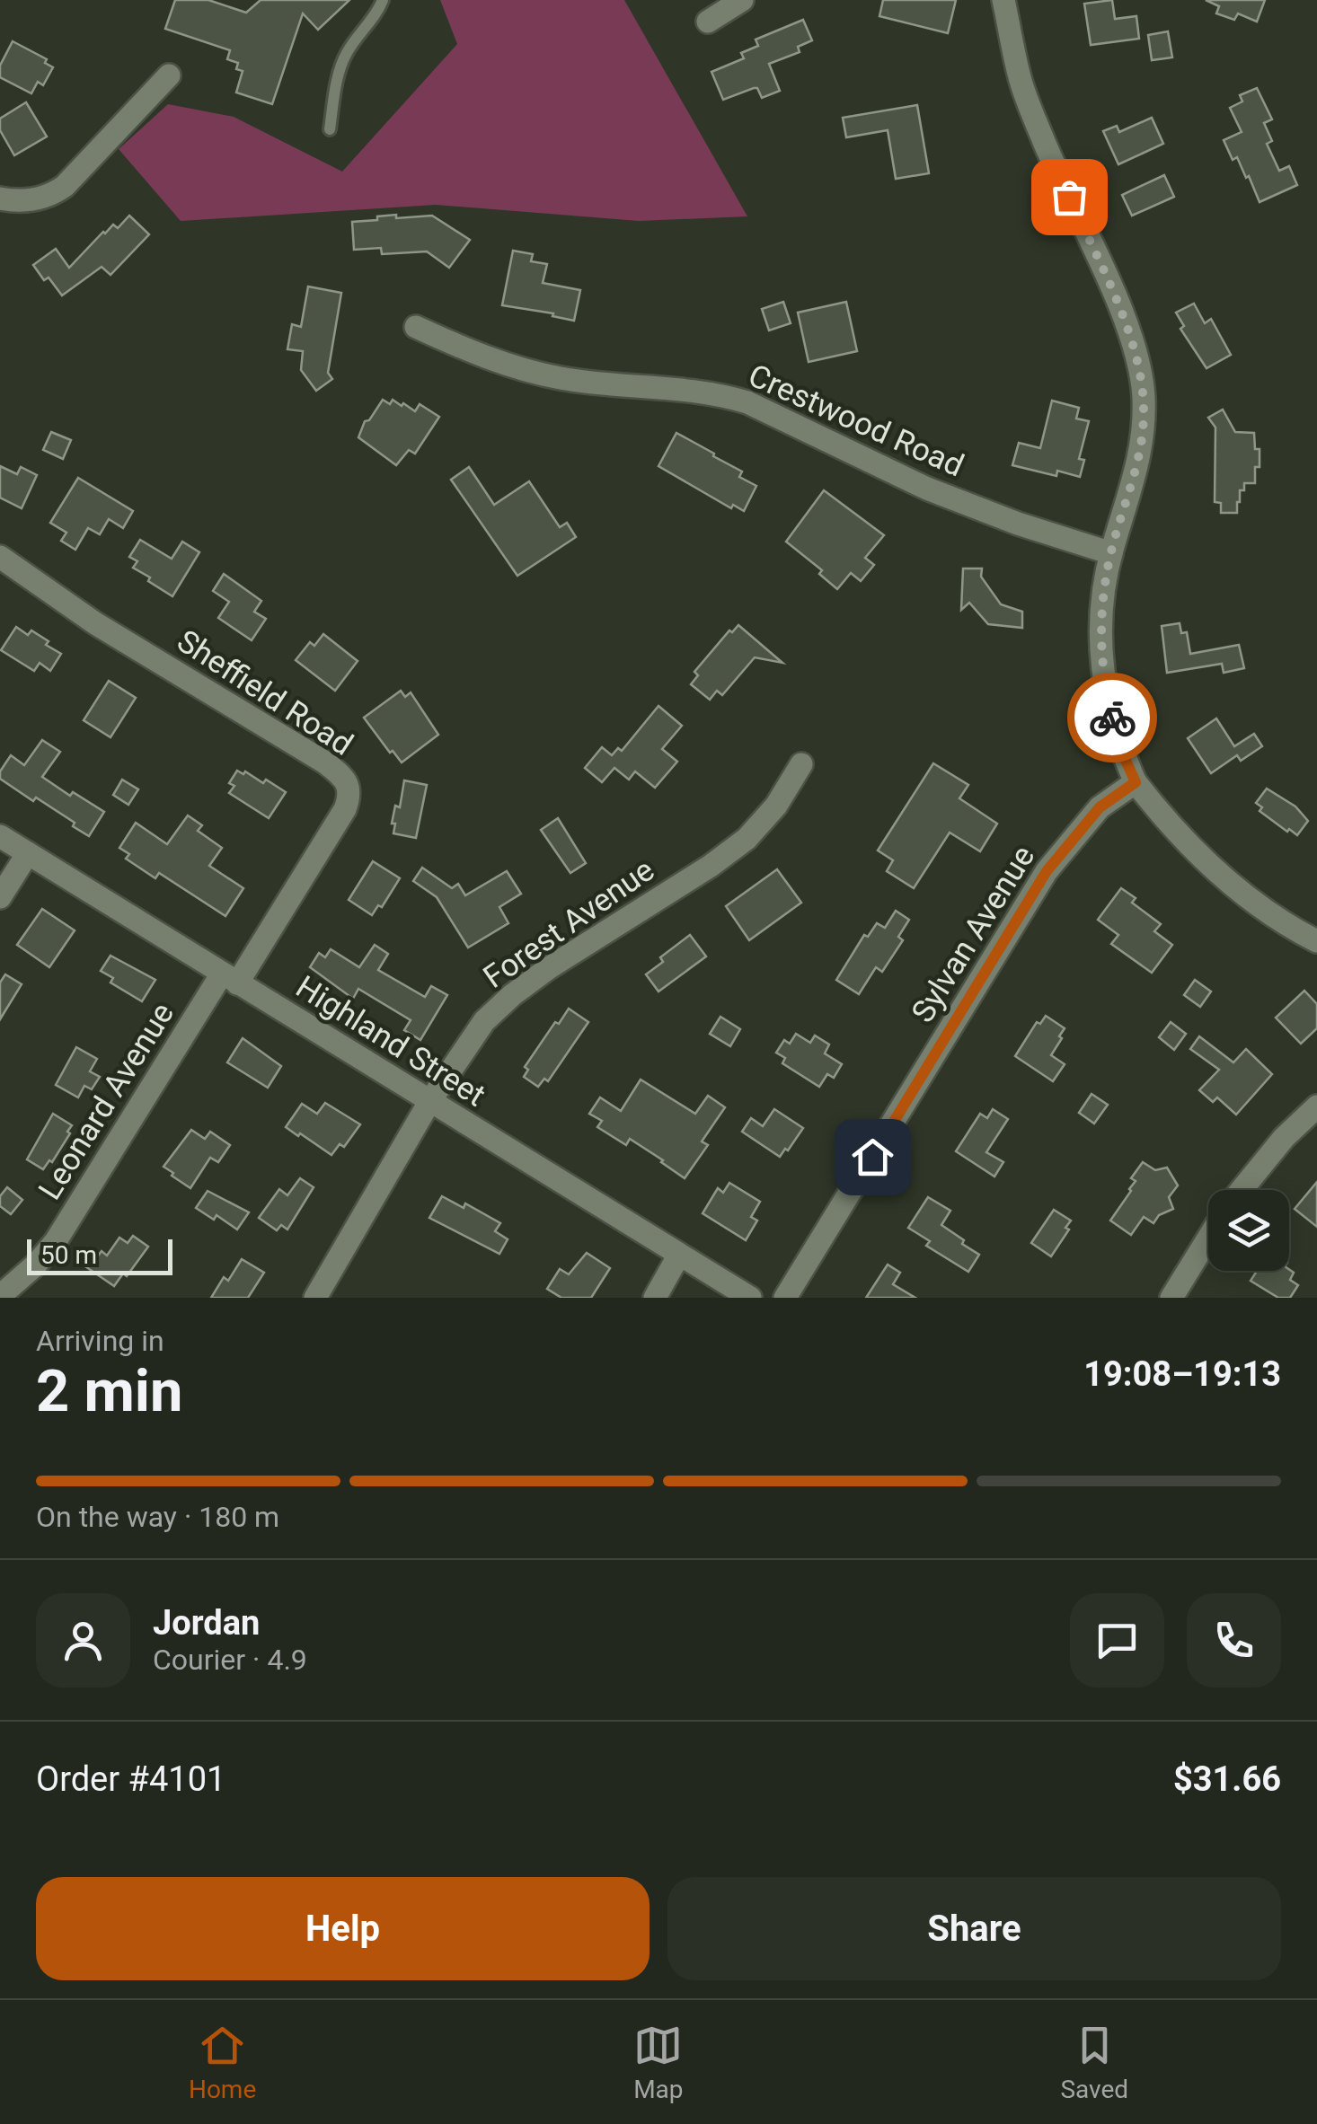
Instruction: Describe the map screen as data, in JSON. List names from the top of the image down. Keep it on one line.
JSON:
{"streets":{"street":["Crestwood Road","Sheffield Road","Forest Avenue","Sylvan Avenue","Highland Street","Leonard Avenue"]},"crossings":[["Sheffield Road","Highland Street"],["Sheffield Road","Leonard Avenue"],["Forest Avenue","Highland Street"],["Highland Street","Leonard Avenue"]],"scale_bar":"50 m","page":{"scale":"50 m","heading":["2 min","Arriving in","19:08–19:13"],"panel":["Jordan","Courier · 4.9","Order #4101","$31.66"],"bar":"On the way · 180 m","buttons":["Help","Share"],"tabs":["Home","Map","Saved"]}}
